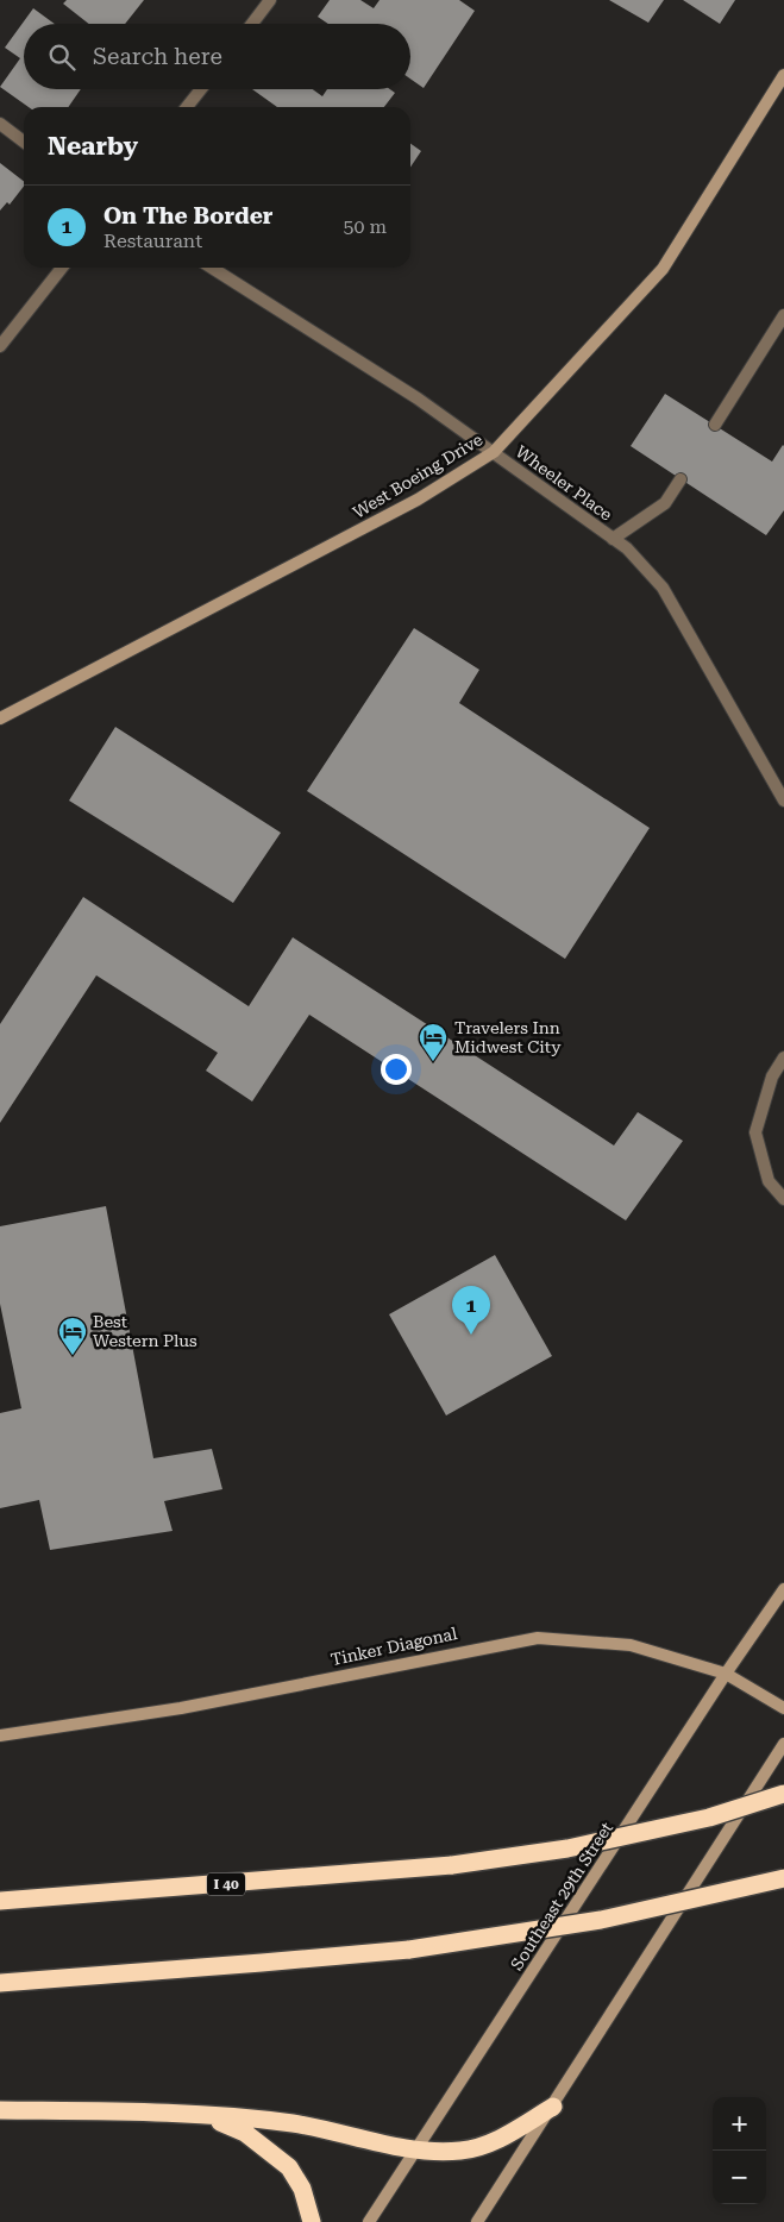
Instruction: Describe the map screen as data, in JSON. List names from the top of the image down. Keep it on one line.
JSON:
{"streets":{"highway":["I 40"],"street":["West Boeing Drive","Wheeler Place","Tinker Diagonal","Southeast 29th Street"]},"crossings":[["West Boeing Drive","Wheeler Place"],["Tinker Diagonal","Southeast 29th Street"]],"places":{"hotel":["Travelers Inn Midwest City","Best Western Plus"]},"page":{"search":"Search here","heading":"Nearby","list":[{"mark":"1","name":"On The Border","note":"Restaurant","value":"50 m"}],"pins":"1","map_buttons":["+","−"]}}
